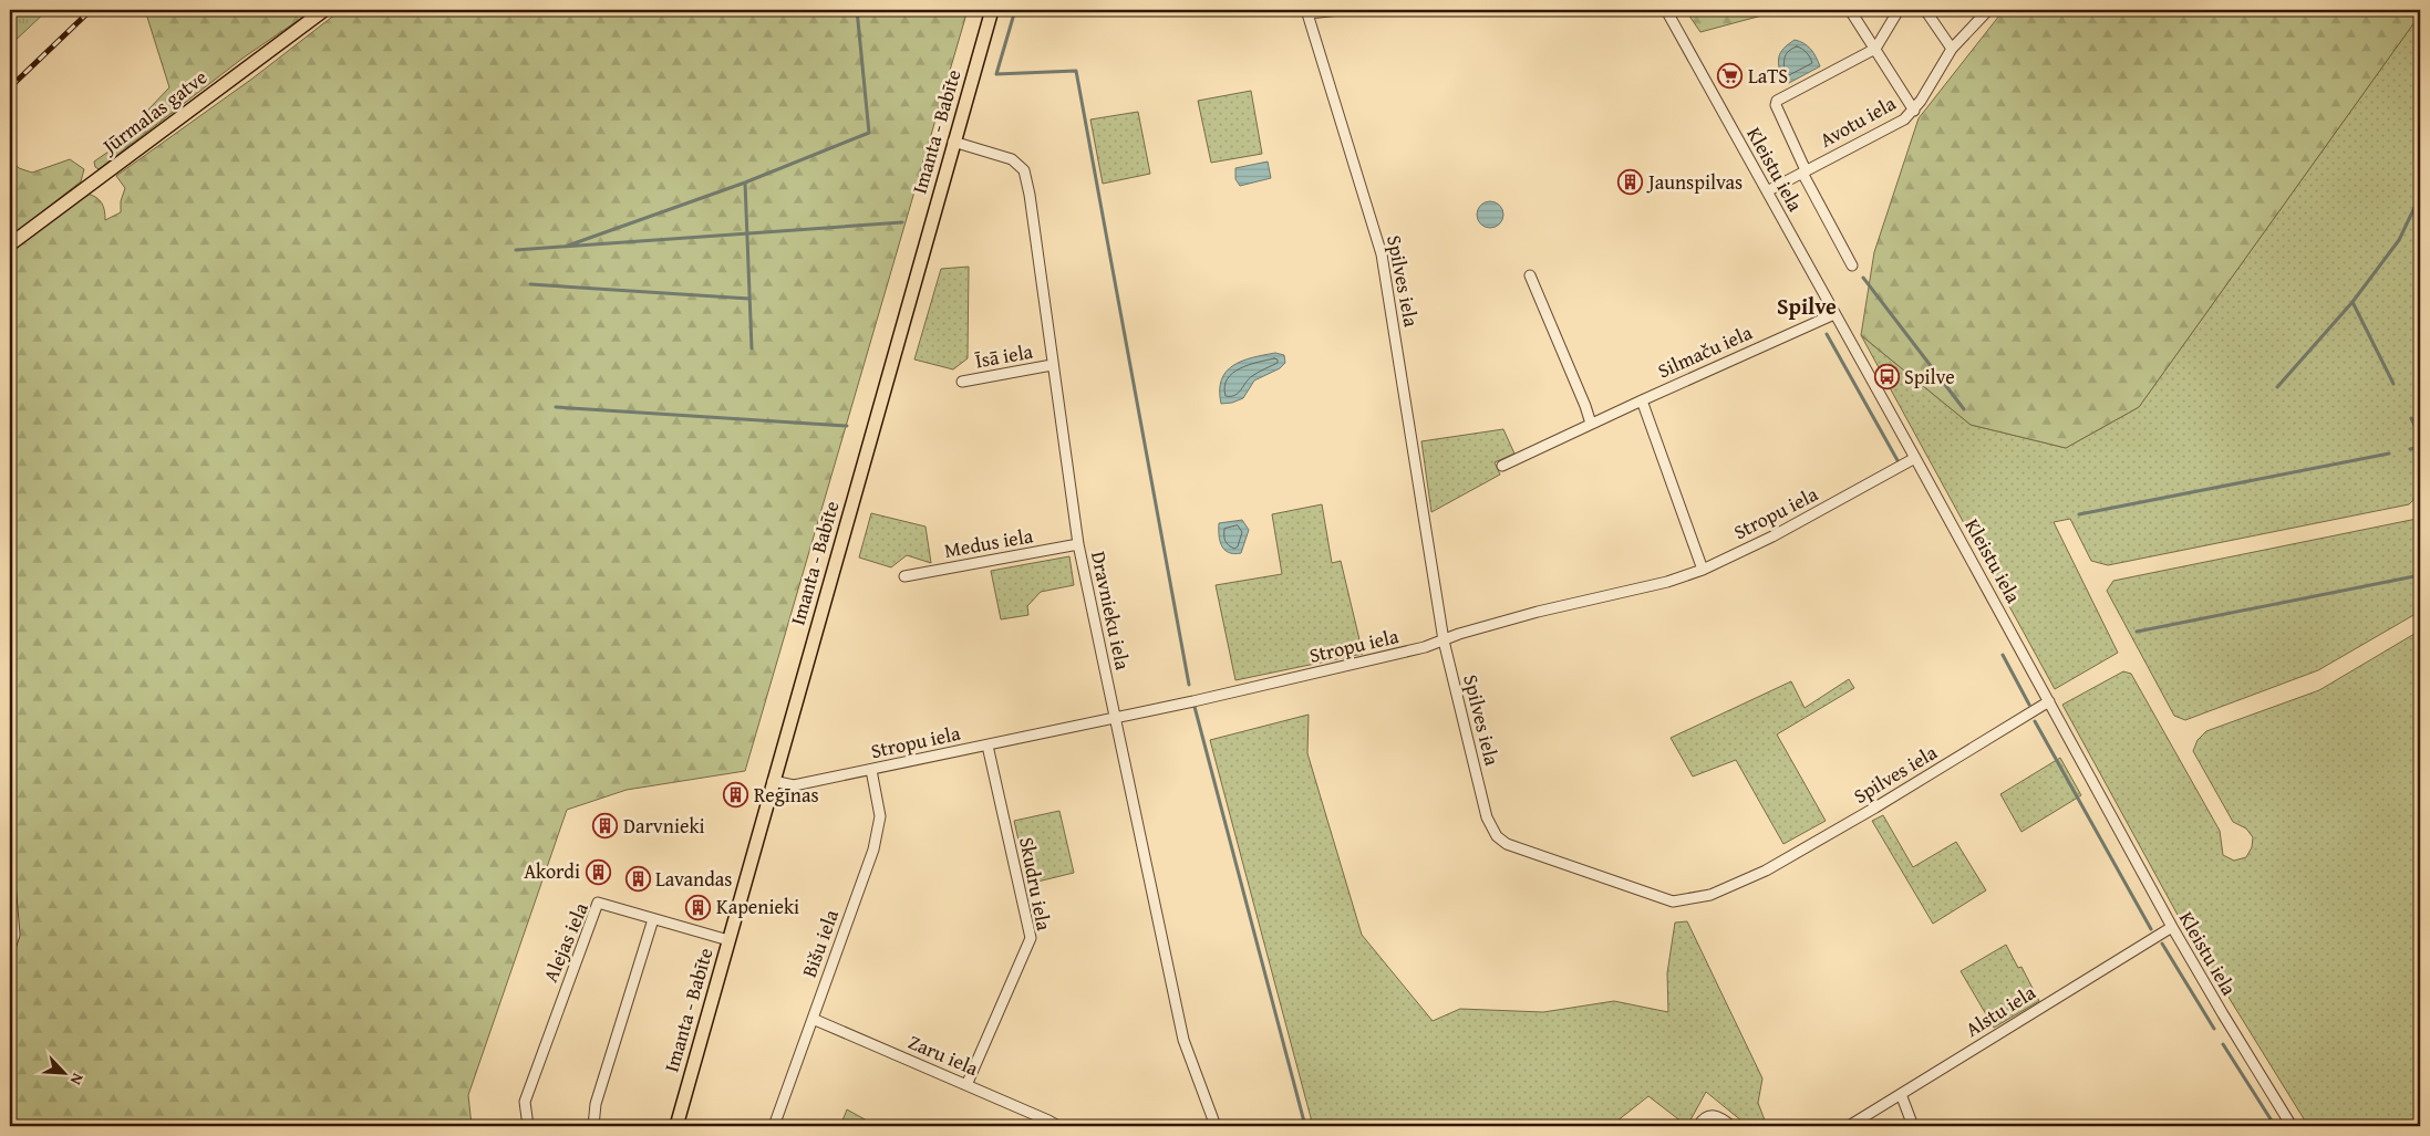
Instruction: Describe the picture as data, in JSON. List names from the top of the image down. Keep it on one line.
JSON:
{"streets":{"main road":["Jūrmalas gatve","Imanta - Babīte"],"street":["Avotu iela","Kleistu iela","Spilves iela","Silmaču iela","Īsā iela","Stropu iela","Medus iela","Dravnieku iela","Skudru iela","Alejas iela","Bišu iela","Alstu iela","Zaru iela"]},"crossings":[["Avotu iela","Kleistu iela"],["Imanta - Babīte","Stropu iela"],["Imanta - Babīte","Dravnieku iela"],["Kleistu iela","Spilves iela"],["Kleistu iela","Silmaču iela"],["Kleistu iela","Stropu iela"],["Kleistu iela","Alstu iela"],["Spilves iela","Stropu iela"],["Īsā iela","Dravnieku iela"],["Stropu iela","Dravnieku iela"],["Stropu iela","Skudru iela"],["Stropu iela","Bišu iela"],["Medus iela","Dravnieku iela"],["Skudru iela","Zaru iela"],["Bišu iela","Zaru iela"]],"districts":["Spilve"],"places":{"supermarket":["LaTS"],"building":["Jaunspilvas","Regīnas","Darvnieki","Akordi","Lavandas","Kapenieki"],"bus stop":["Spilve"]},"north":"bottom right"}
